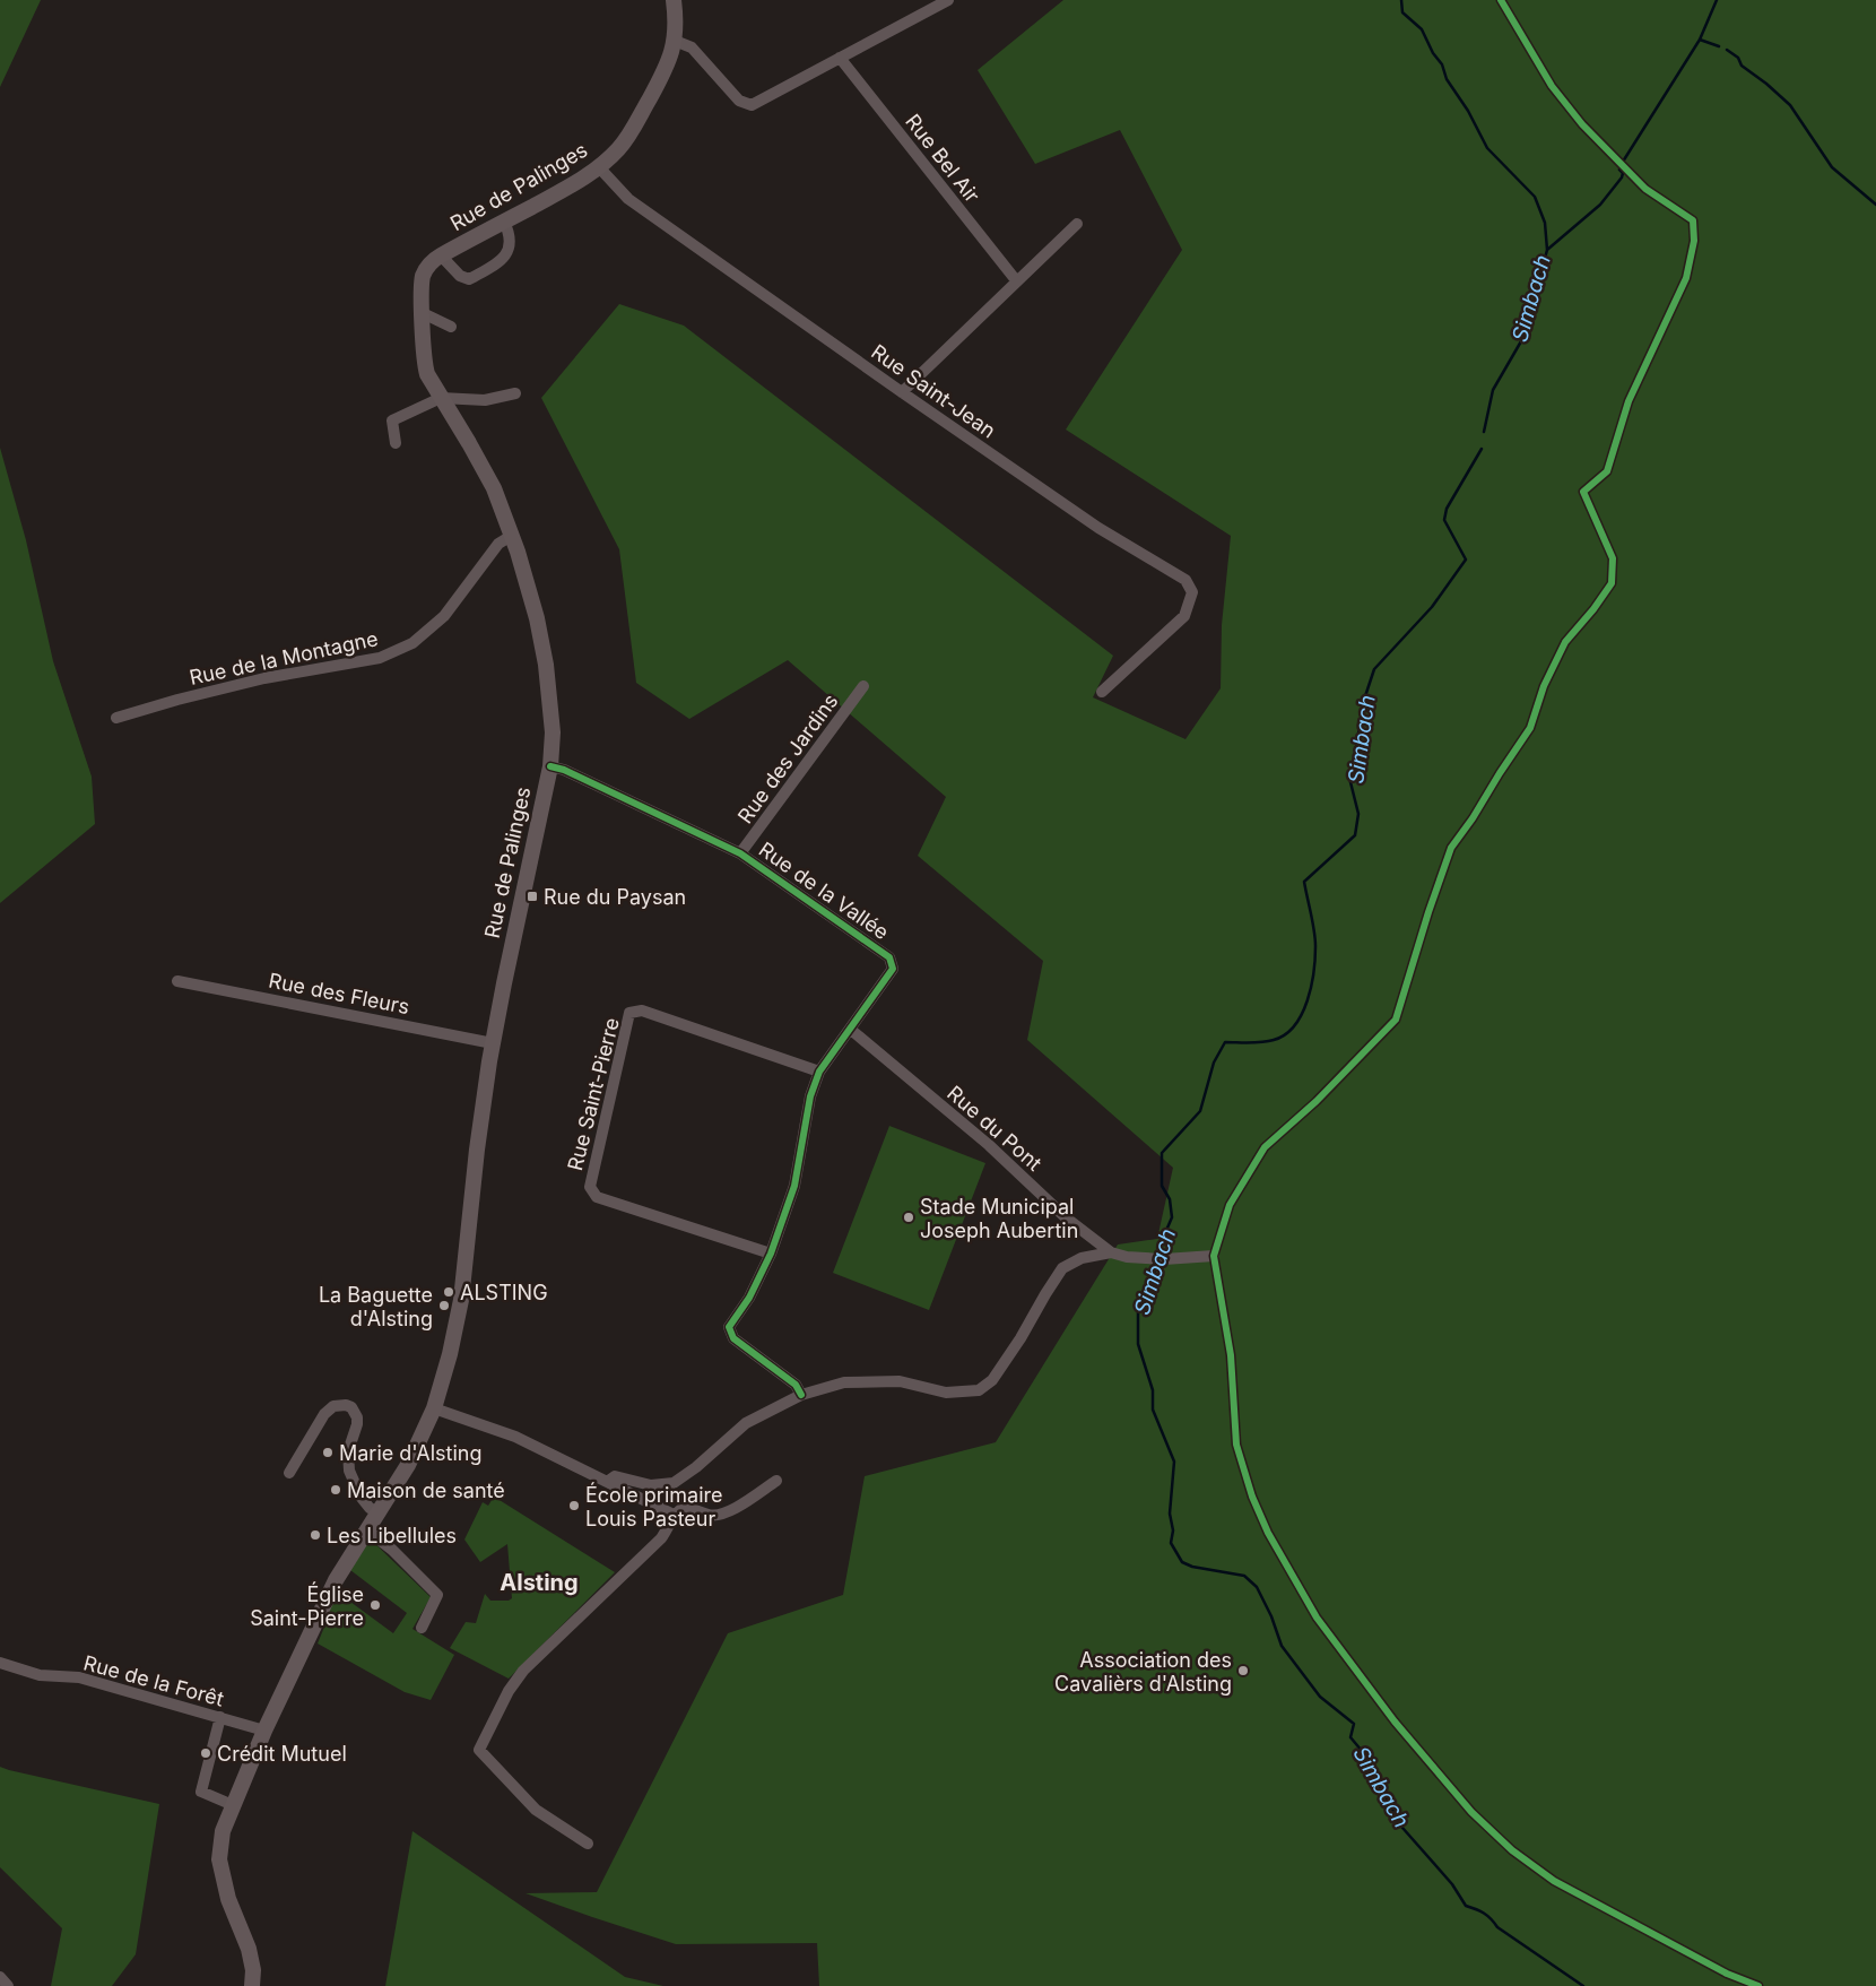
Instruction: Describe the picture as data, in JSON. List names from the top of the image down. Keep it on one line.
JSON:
{"streets":{"main road":["Rue de Palinges"],"street":["Rue Bel Air","Rue Saint-Jean","Rue de la Montagne","Rue des Jardins","Rue de la Vallée","Rue des Fleurs","Rue Saint-Pierre","Rue du Pont","Rue de la Forêt"]},"crossings":[["Rue de Palinges","Rue Saint-Jean"],["Rue de Palinges","Rue de la Montagne"],["Rue de Palinges","Rue de la Vallée"],["Rue de Palinges","Rue des Fleurs"],["Rue de Palinges","Rue de la Forêt"],["Rue des Jardins","Rue de la Vallée"],["Rue de la Vallée","Rue Saint-Pierre"],["Rue de la Vallée","Rue du Pont"]],"districts":["Alsting"],"water":["Simbach"],"places":{"transit":["Rue du Paysan"],"other":["Stade Municipal Joseph Aubertin","ALSTING","La Baguette d'Alsting","Marie d'Alsting","Maison de santé","École primaire Louis Pasteur","Les Libellules","Église Saint-Pierre","Association des Cavalièrs d'Alsting","Crédit Mutuel"]}}
